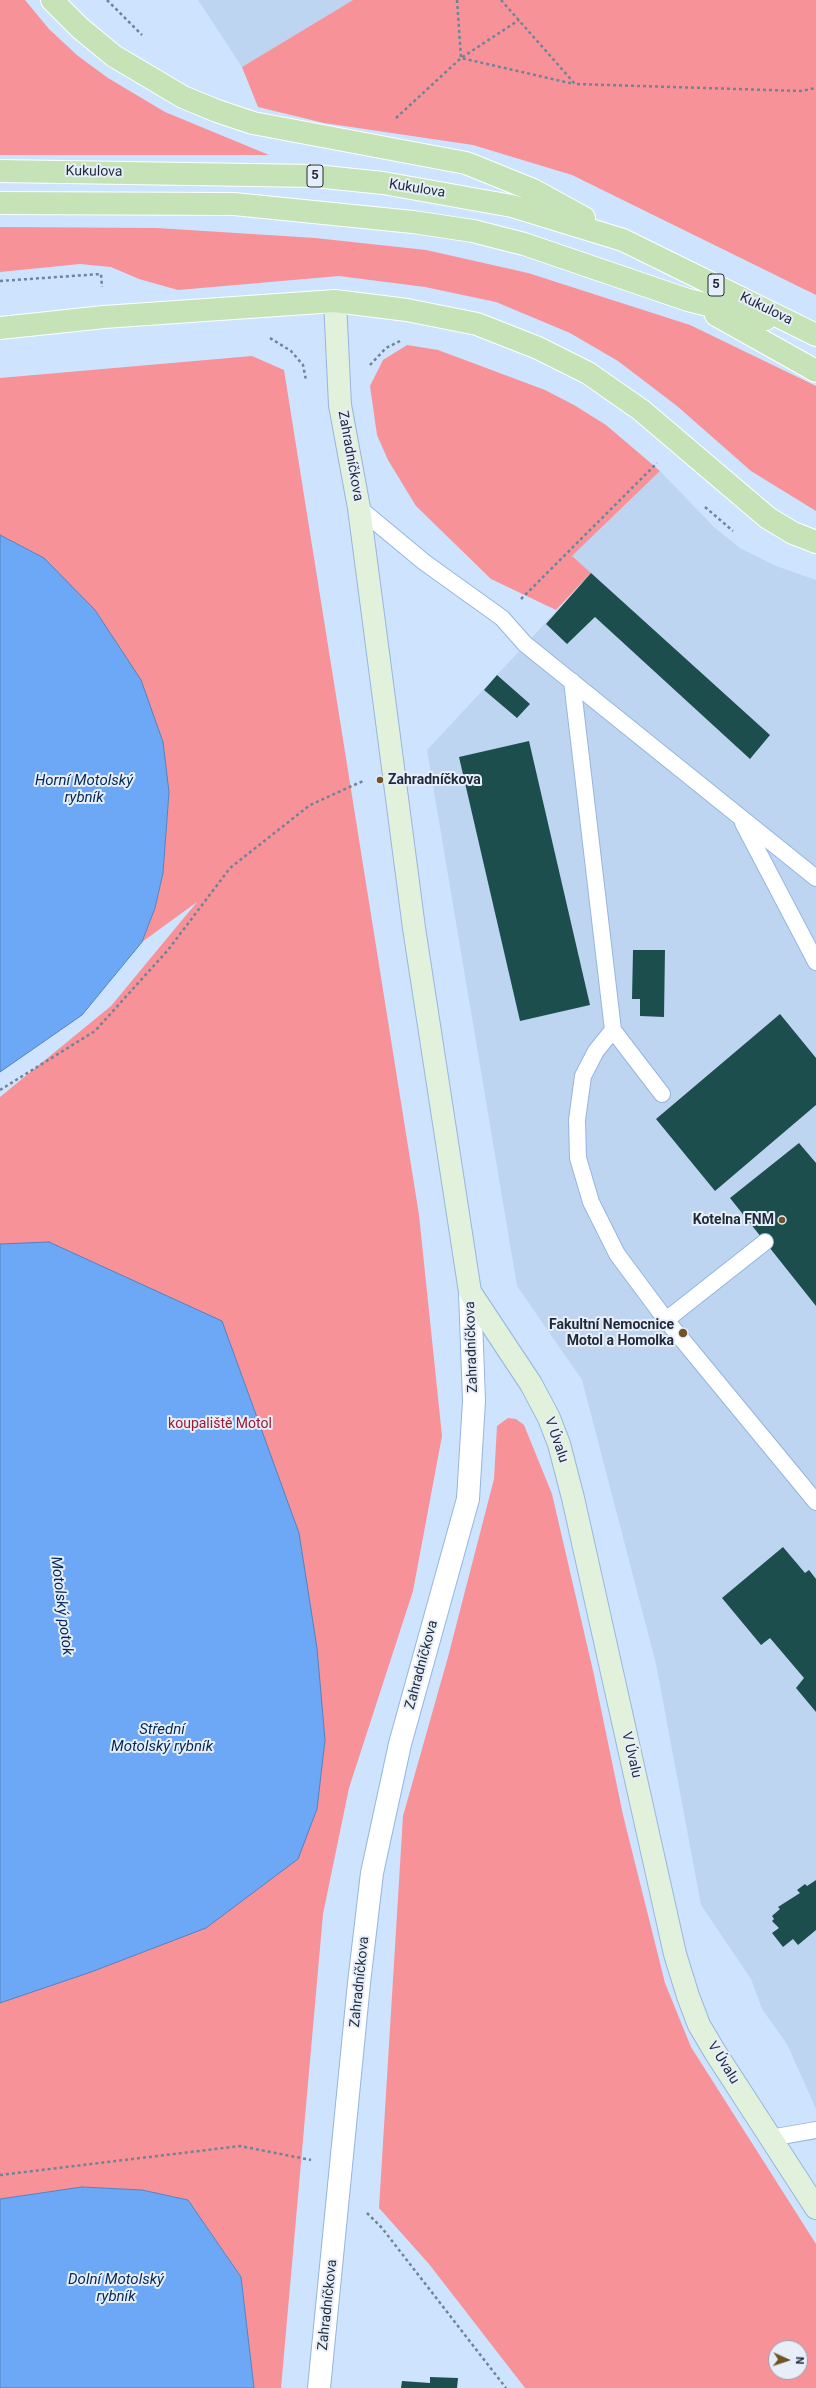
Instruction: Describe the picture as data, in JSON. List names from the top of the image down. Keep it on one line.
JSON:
{"streets":{"main road":["Kukulova","5"],"street":["Zahradníčkova","V Úvalu"]},"crossings":[["Zahradníčkova","V Úvalu"]],"water":["Horní Motolský rybník","Motolský potok","Střední Motolský rybník","Dolní Motolský rybník"],"parks":["koupaliště Motol"],"places":["Zahradníčkova","Kotelna FNM","Fakultní Nemocnice Motol a Homolka"],"north":"right"}
